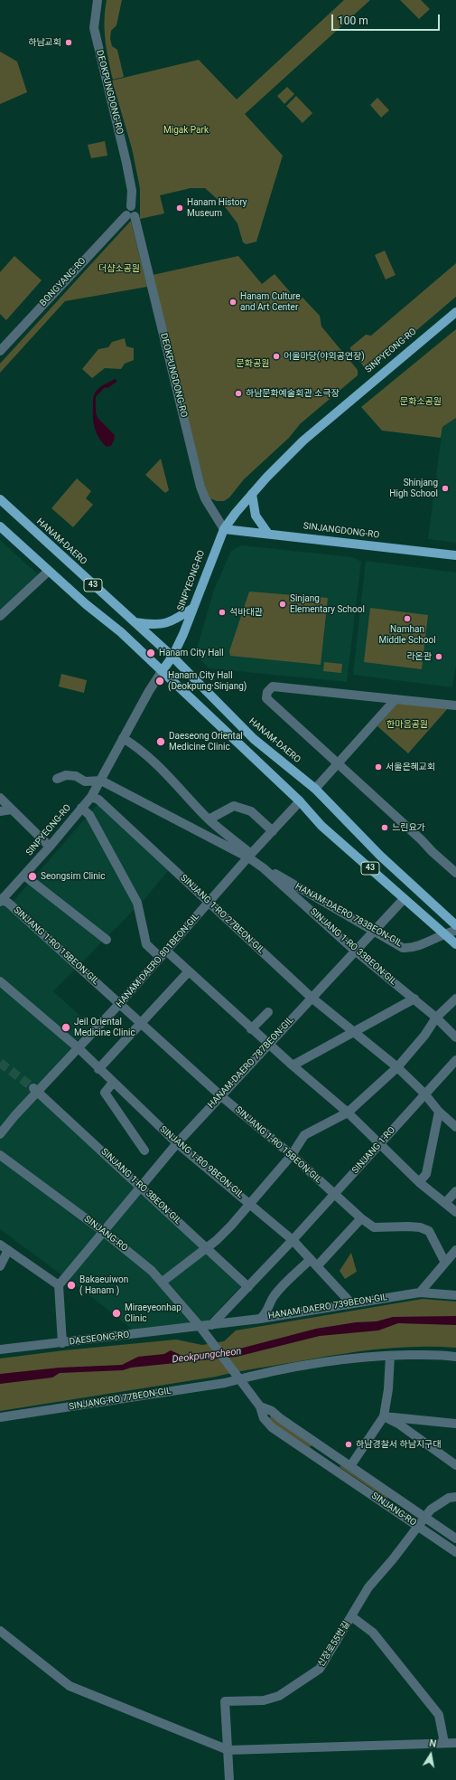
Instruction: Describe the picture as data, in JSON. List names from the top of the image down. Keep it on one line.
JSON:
{"streets":{"main road":["SINPYEONG-RO","SINJANGDONG-RO","HANAM-DAERO","43"],"street":["DEOKPUNGDONG-RO","BONGYANG-RO","SINJANG 1-RO 27BEON-GIL","HANAM-DAERO 783BEON-GIL","SINJANG 1-RO 15BEON-GIL","SINJANG 1-RO 33BEON-GIL","HANAM-DAERO 801BEON-GIL","HANAM-DAERO 787BEON-GIL","SINJANG 1-RO","SINJANG 1-RO 9BEON-GIL","SINJANG 1-RO 3BEON-GIL","SINJANG-RO","HANAM-DAERO 739BEON-GIL","DAESEONG-RO","SINJANG-RO 77BEON-GIL","신장로55번길"]},"crossings":[["DEOKPUNGDONG-RO","BONGYANG-RO"],["DEOKPUNGDONG-RO","SINPYEONG-RO"],["DEOKPUNGDONG-RO","SINJANGDONG-RO"],["SINPYEONG-RO","SINJANGDONG-RO"],["SINPYEONG-RO","HANAM-DAERO"],["SINPYEONG-RO","43"],["SINPYEONG-RO","SINJANG 1-RO 27BEON-GIL"],["SINPYEONG-RO","SINJANG 1-RO 15BEON-GIL"],["SINPYEONG-RO","SINJANG 1-RO 33BEON-GIL"],["43","HANAM-DAERO 783BEON-GIL"],["43","HANAM-DAERO 801BEON-GIL"],["43","HANAM-DAERO 787BEON-GIL"],["SINJANG 1-RO 27BEON-GIL","HANAM-DAERO 801BEON-GIL"],["SINJANG 1-RO 27BEON-GIL","HANAM-DAERO 787BEON-GIL"],["SINJANG 1-RO 27BEON-GIL","SINJANG 1-RO"],["HANAM-DAERO 783BEON-GIL","SINJANG 1-RO 33BEON-GIL"],["HANAM-DAERO 783BEON-GIL","HANAM-DAERO 787BEON-GIL"],["SINJANG 1-RO 15BEON-GIL","HANAM-DAERO 801BEON-GIL"],["SINJANG 1-RO 15BEON-GIL","HANAM-DAERO 787BEON-GIL"],["SINJANG 1-RO 15BEON-GIL","SINJANG 1-RO"],["SINJANG 1-RO 33BEON-GIL","HANAM-DAERO 801BEON-GIL"],["SINJANG 1-RO 33BEON-GIL","HANAM-DAERO 787BEON-GIL"],["HANAM-DAERO 801BEON-GIL","SINJANG 1-RO 9BEON-GIL"],["HANAM-DAERO 801BEON-GIL","SINJANG 1-RO 3BEON-GIL"],["HANAM-DAERO 787BEON-GIL","SINJANG 1-RO 9BEON-GIL"],["HANAM-DAERO 787BEON-GIL","SINJANG 1-RO 3BEON-GIL"],["HANAM-DAERO 787BEON-GIL","SINJANG-RO"],["SINJANG 1-RO","SINJANG 1-RO 9BEON-GIL"],["SINJANG 1-RO","SINJANG 1-RO 3BEON-GIL"],["SINJANG 1-RO","HANAM-DAERO 739BEON-GIL"],["SINJANG-RO","HANAM-DAERO 739BEON-GIL"],["SINJANG-RO","DAESEONG-RO"],["SINJANG-RO","SINJANG-RO 77BEON-GIL"],["SINJANG-RO","신장로55번길"],["HANAM-DAERO 739BEON-GIL","DAESEONG-RO"]],"water":["Deokpungcheon"],"parks":["Migak Park","더샵소공원","문화공원","문화소공원","한마음공원"],"places":["하남교회","Hanam History Museum","Hanam Culture and Art Center","어울마당(야외공연장)","하남문화예술회관 소극장","Shinjang High School","Sinjang Elementary School","석바대관","Namhan Middle School","Hanam City Hall","라온관","Hanam City Hall (Deokpung·Sinjang)","Daeseong Oriental Medicine Clinic","서울은혜교회","느린요가","Seongsim Clinic","Jeil Oriental Medicine Clinic","Bakaeuiwon ( Hanam )","Miraeyeonhap Clinic","하남경찰서 하남지구대"],"scale_bar":"100 m","north":"top"}
